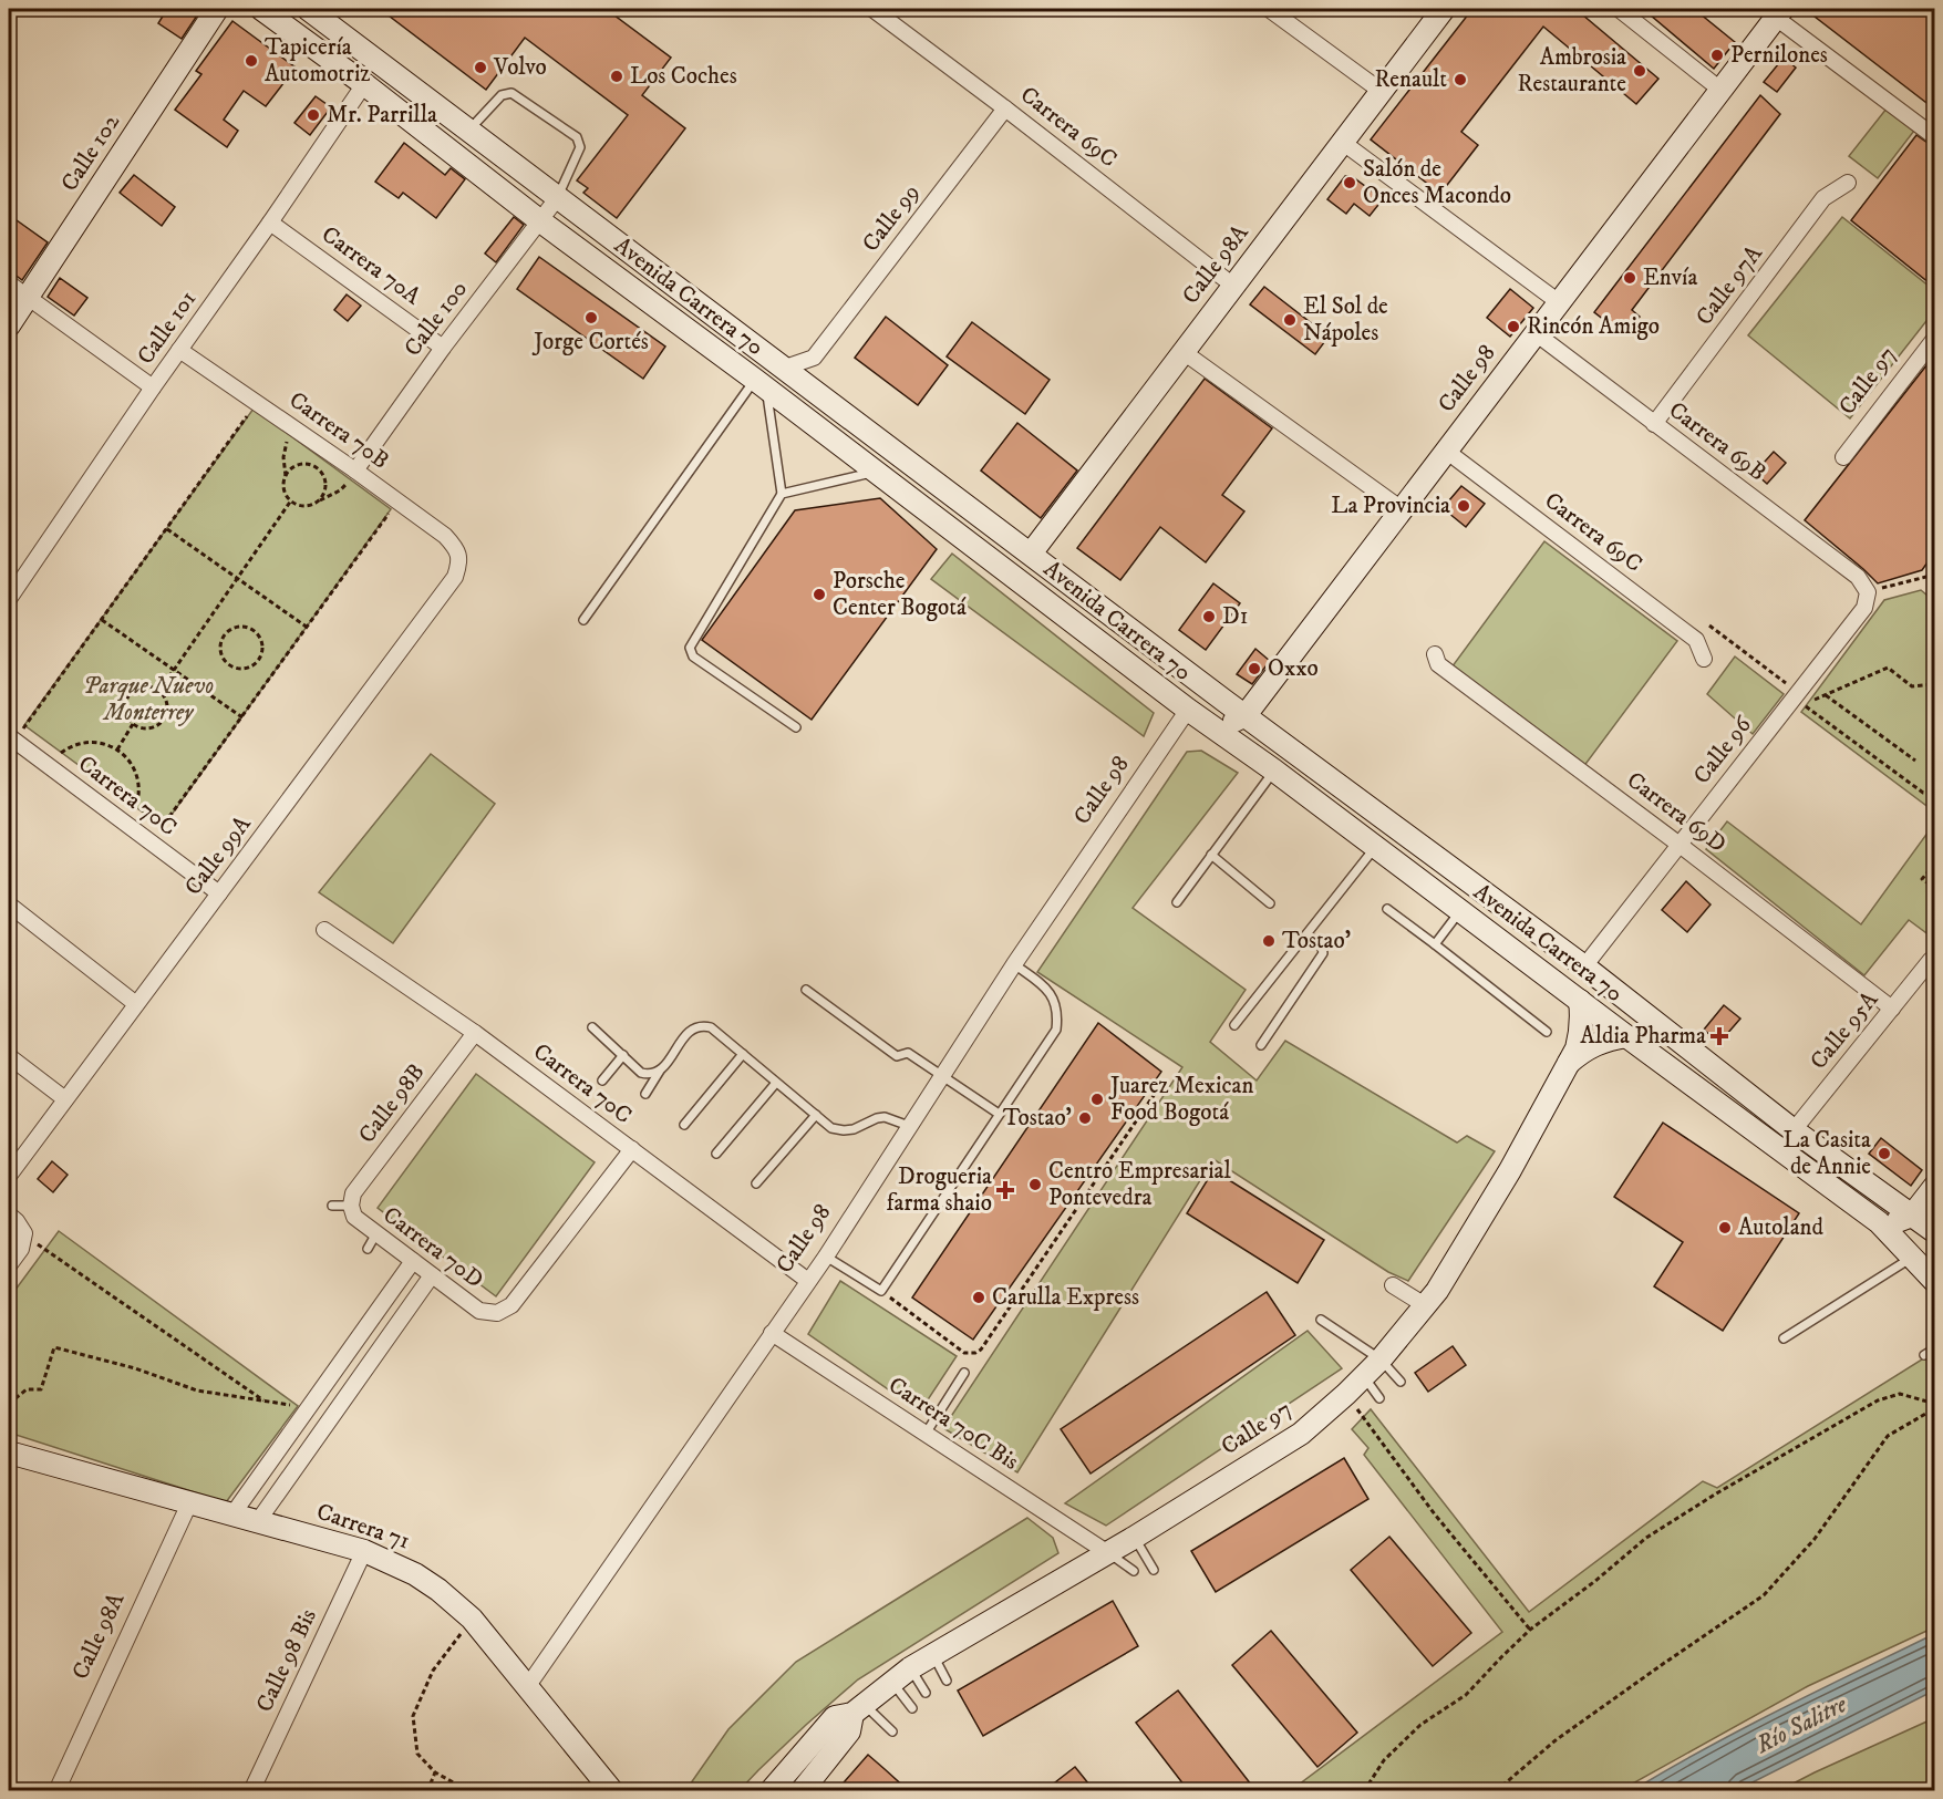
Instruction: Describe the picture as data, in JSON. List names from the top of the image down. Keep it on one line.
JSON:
{"streets":{"street":["Carrera 69C","Calle 102","Calle 99","Calle 98A","Carrera 70A","Calle 97A","Avenida Carrera 70","Calle 100","Calle 101","Calle 98","Calle 97","Carrera 70B","Carrera 69B","Calle 96","Carrera 70C","Carrera 69D","Calle 99A","Calle 95A","Calle 98B","Carrera 70D","Carrera 70C Bis","Carrera 71","Calle 98 Bis"]},"crossings":[["Carrera 69C","Calle 99"],["Carrera 69C","Calle 98A"],["Carrera 69C","Calle 98"],["Calle 98A","Avenida Carrera 70"],["Calle 98A","Carrera 71"],["Carrera 70A","Calle 100"],["Carrera 70A","Calle 101"],["Calle 97A","Carrera 69B"],["Avenida Carrera 70","Calle 100"],["Avenida Carrera 70","Calle 101"],["Avenida Carrera 70","Calle 98"],["Avenida Carrera 70","Calle 97"],["Avenida Carrera 70","Calle 96"],["Avenida Carrera 70","Calle 95A"],["Calle 100","Carrera 70B"],["Calle 101","Carrera 70B"],["Calle 98","Carrera 69B"],["Calle 98","Carrera 70C"],["Calle 98","Carrera 70C Bis"],["Calle 98","Carrera 71"],["Calle 97","Carrera 70C Bis"],["Carrera 70B","Calle 99A"],["Carrera 69B","Calle 96"],["Calle 96","Carrera 69D"],["Carrera 70C","Calle 99A"],["Carrera 70C","Calle 98B"],["Carrera 70C","Carrera 70D"],["Carrera 69D","Calle 95A"],["Calle 98B","Carrera 70D"],["Carrera 71","Calle 98 Bis"]],"water":["Río Salitre"],"parks":["Parque Nuevo Monterrey"],"places":{"other":["Pernilones","Tapicería Automotriz","Volvo","Ambrosia Restaurante","Los Coches","Renault","Mr. Parrilla","Salón de Onces Macondo","Envía","Jorge Cortés","El Sol de Nápoles","Rincón Amigo","La Provincia","Porsche Center Bogotá","D1","Oxxo","Tostao’","Juarez Mexican Food Bogotá","Tostao'","La Casita de Annie","Centro Empresarial Pontevedra","Autoland","Carulla Express"],"health":["Aldia Pharma","Drogueria farma shaio"]}}
